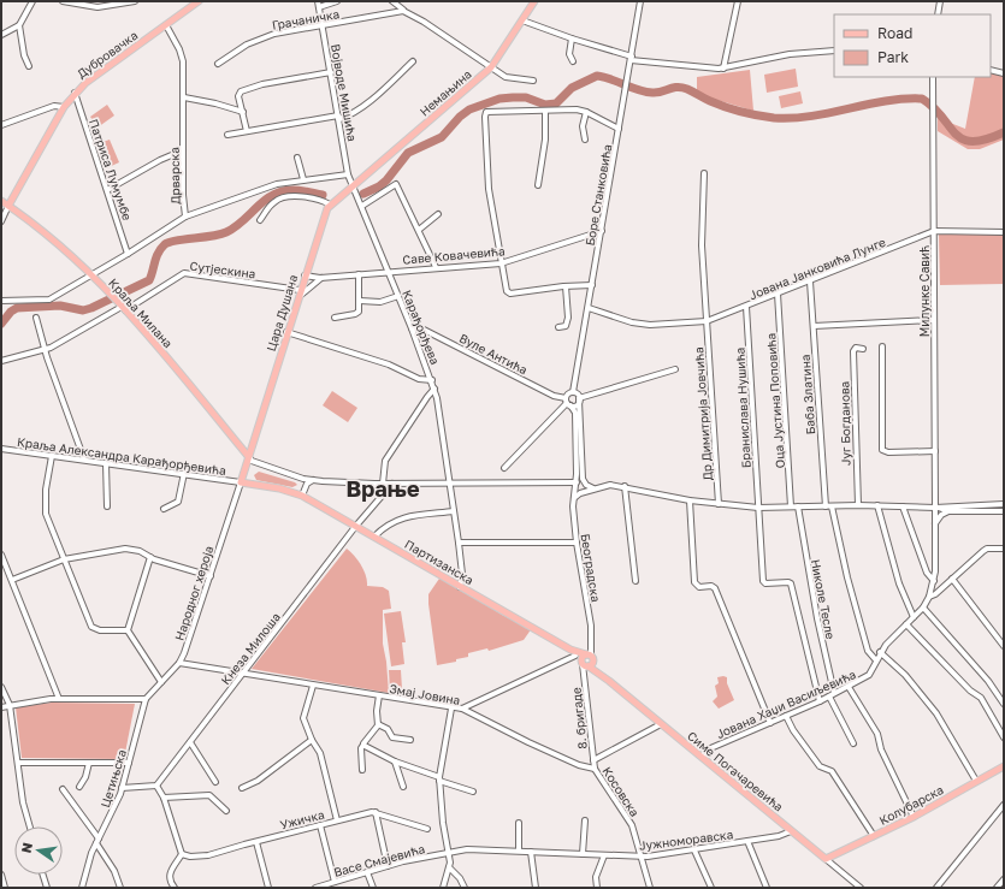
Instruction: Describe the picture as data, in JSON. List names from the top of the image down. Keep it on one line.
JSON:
{"streets":{"main road":["Дубровачка","Немањина","Краља Милана","Цара Душана","Партизанска","Симе Погачаревића","Колубарска"],"street":["Грачаничка","Војводе Мишића","Патриса Лумумбе","Дрварска","Боре Станковића","Саве Ковачевића","Јована Јанковића Лунге","Сутјескина","Милунке Савић","Карађорђева","Вуле Антића","Баба Златина","Оца Јустина Поповића","Бранислава Нушића","Др Димитрија Јовчића","Југ Богданова","Краља Александра Карађорђевића","Београдска","Народног хероја","Николе Тесле","Кнеза Милоша","Змај Јовина","Јована Хаџи Васиљевића","8. бригаде","Цетињска","Косовска","Ужичка","Јужноморавска","Васе Смајевића"]},"crossings":[["Грачаничка","Војводе Мишића"],["Дубровачка","Патриса Лумумбе"],["Дубровачка","Дрварска"],["Дубровачка","Краља Милана"],["Војводе Мишића","Немањина"],["Војводе Мишића","Цара Душана"],["Војводе Мишића","Карађорђева"],["Немањина","Цара Душана"],["Немањина","Карађорђева"],["Патриса Лумумбе","Дрварска"],["Дрварска","Краља Милана"],["Боре Станковића","Саве Ковачевића"],["Боре Станковића","Јована Јанковића Лунге"],["Саве Ковачевића","Цара Душана"],["Саве Ковачевића","Карађорђева"],["Јована Јанковића Лунге","Милунке Савић"],["Јована Јанковића Лунге","Баба Златина"],["Јована Јанковића Лунге","Оца Јустина Поповића"],["Јована Јанковића Лунге","Бранислава Нушића"],["Јована Јанковића Лунге","Др Димитрија Јовчића"],["Сутјескина","Краља Милана"],["Сутјескина","Цара Душана"],["Милунке Савић","Јована Хаџи Васиљевића"],["Краља Милана","Цара Душана"],["Цара Душана","Карађорђева"],["Цара Душана","Краља Александра Карађорђевића"],["Цара Душана","Партизанска"],["Цара Душана","Народног хероја"],["Карађорђева","Вуле Антића"],["Карађорђева","Партизанска"],["Вуле Антића","Београдска"],["Бранислава Нушића","Јована Хаџи Васиљевића"],["Краља Александра Карађорђевића","Партизанска"],["Краља Александра Карађорђевића","Народног хероја"],["Партизанска","Београдска"],["Партизанска","Народног хероја"],["Партизанска","Кнеза Милоша"],["Партизанска","8. бригаде"],["Партизанска","Симе Погачаревића"],["Београдска","8. бригаде"],["Београдска","Симе Погачаревића"],["Народног хероја","Змај Јовина"],["Народног хероја","Цетињска"],["Николе Тесле","Јована Хаџи Васиљевића"],["Кнеза Милоша","Змај Јовина"],["Змај Јовина","Косовска"],["Јована Хаџи Васиљевића","Симе Погачаревића"],["8. бригаде","Симе Погачаревића"],["8. бригаде","Косовска"],["Симе Погачаревића","Колубарска"],["Симе Погачаревића","Јужноморавска"],["Косовска","Јужноморавска"],["Јужноморавска","Васе Смајевића"]],"districts":["Врање"],"legend":["Road","Park"],"north":"left"}
